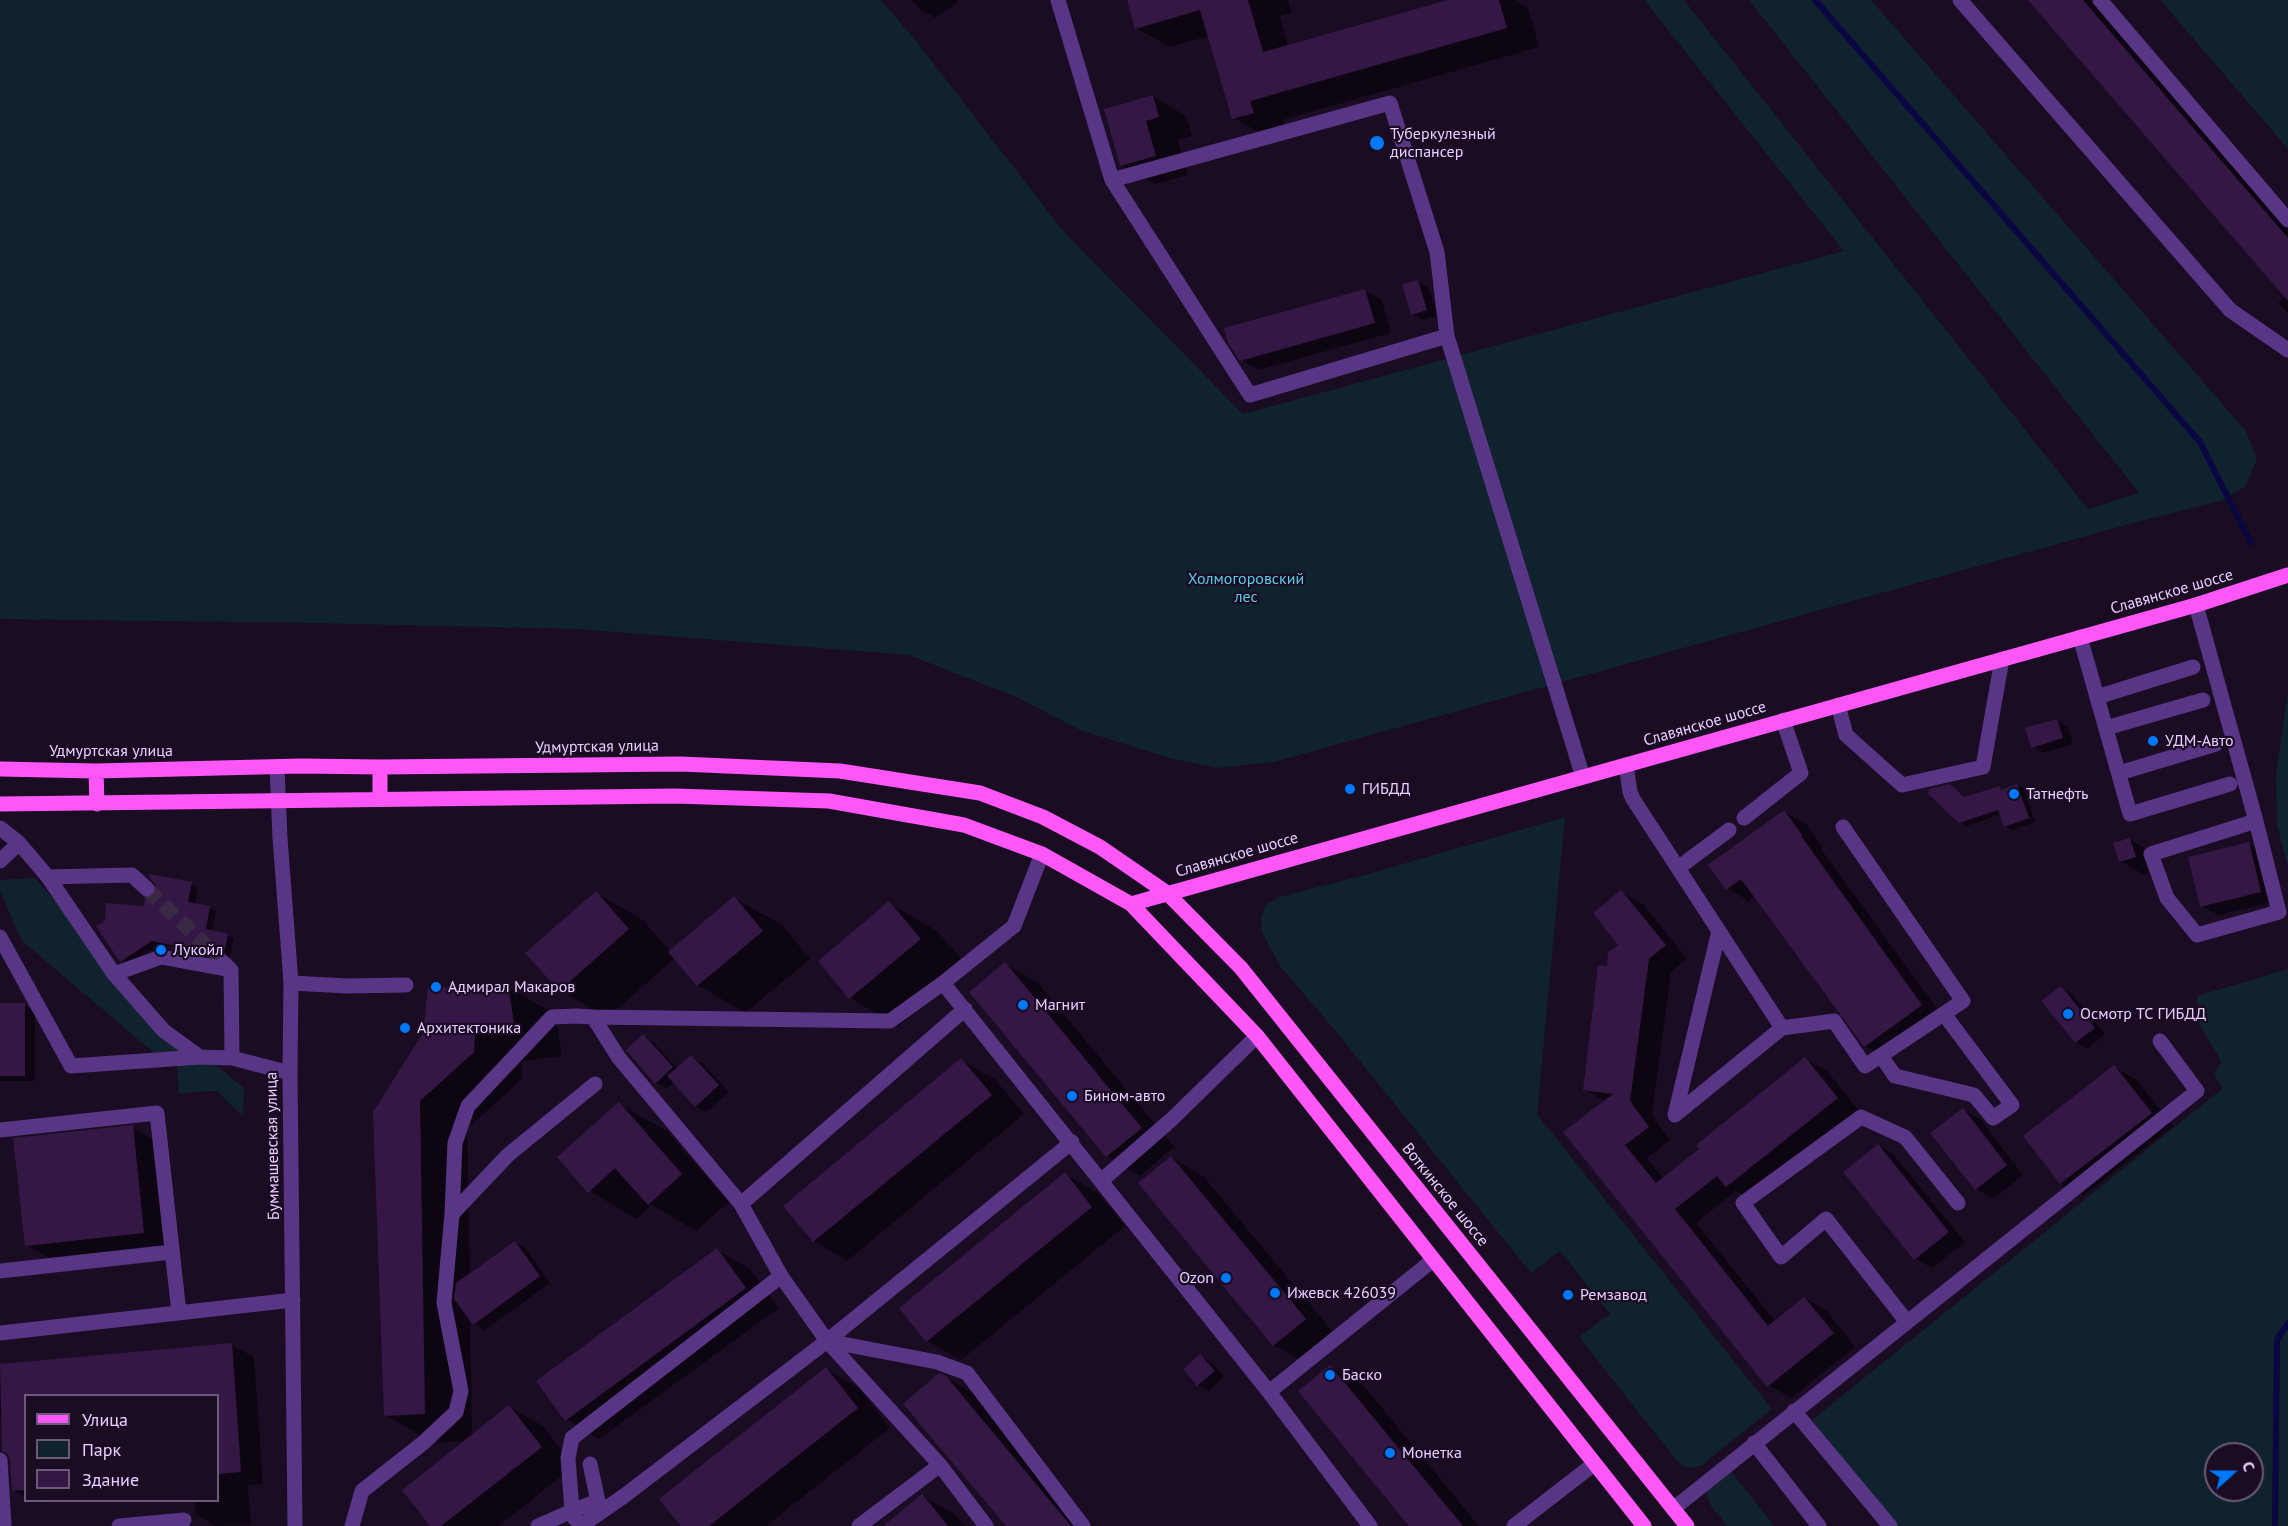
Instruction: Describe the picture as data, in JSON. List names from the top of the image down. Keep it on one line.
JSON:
{"streets":{"main road":["Славянское шоссе","Удмуртская улица","Воткинское шоссе"],"street":["Буммашевская улица"]},"crossings":[["Славянское шоссе","Удмуртская улица"],["Славянское шоссе","Воткинское шоссе"],["Удмуртская улица","Буммашевская улица"],["Удмуртская улица","Воткинское шоссе"]],"parks":["Холмогоровский лес"],"places":["Туберкулезный диспансер","УДМ-Авто","ГИБДД","Татнефть","Лукойл","Адмирал Макаров","Магнит","Осмотр ТС ГИБДД","Архитектоника","Бином-авто","Ozon","Ижевск 426039","Ремзавод","Баско","Монетка"],"legend":["Улица","Парк","Здание"],"north":"right"}
